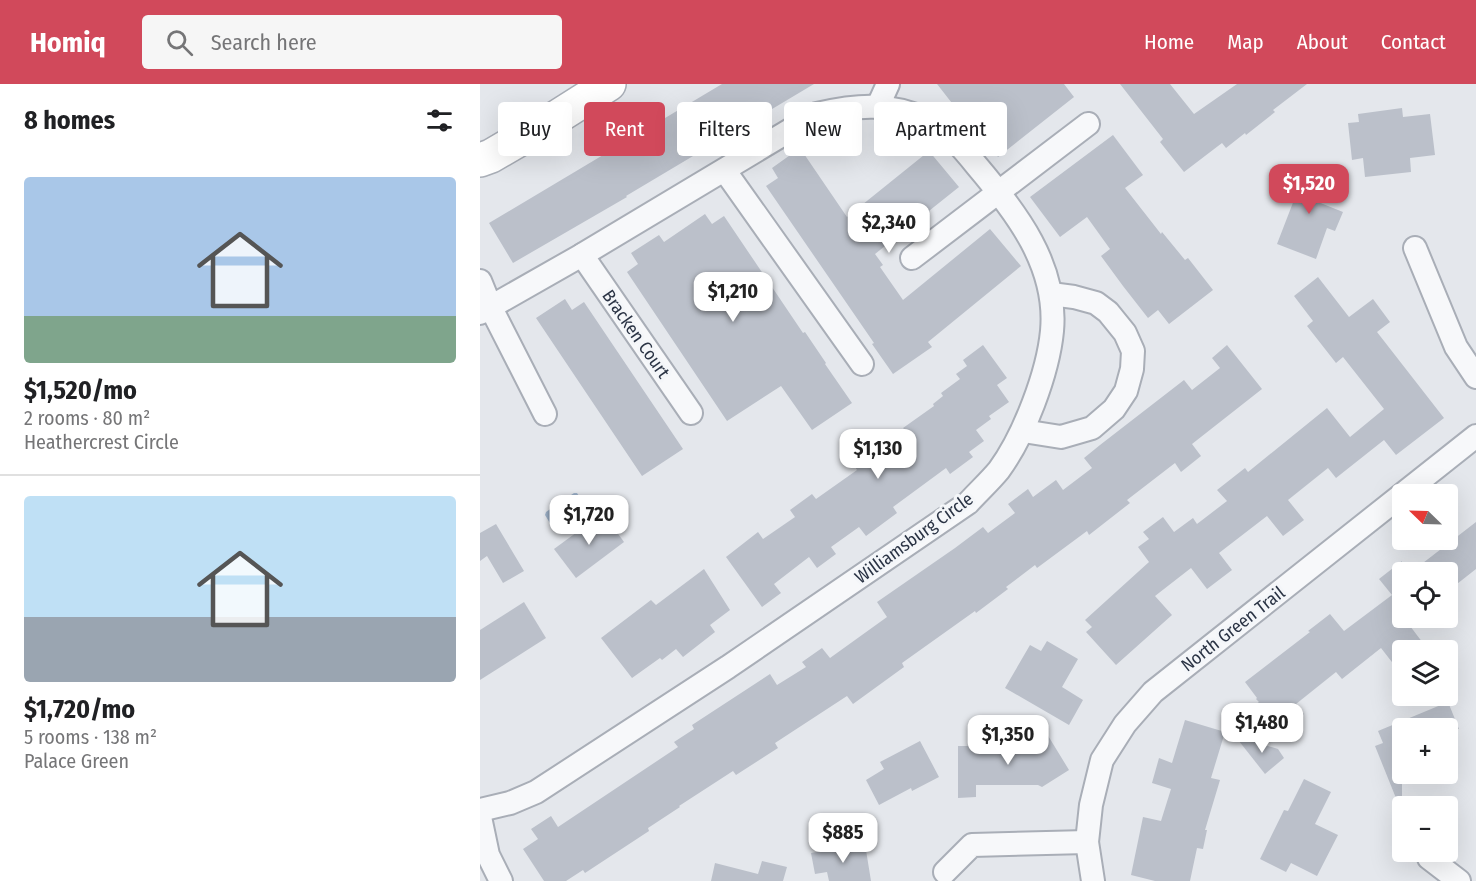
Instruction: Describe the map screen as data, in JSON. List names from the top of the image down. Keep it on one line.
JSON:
{"streets":{"street":["Bracken Court","Williamsburg Circle","North Green Trail"]},"crossings":[["Bracken Court","Williamsburg Circle"]],"north":"top left","page":{"header":"Homiq","search":"Search here","nav":["Home","Map","About","Contact"],"heading":"8 homes","chip":["Buy","Rent","Filters","New","Apartment"],"list":[{"name":"$1,520/mo","note":"2 rooms · 80 m² · Heathercrest Circle"},{"name":"$1,720/mo","note":"5 rooms · 138 m² · Palace Green"}],"price":["$1,520","$2,340","$1,210","$1,130","$1,720","$1,480","$1,350","$885"],"map_buttons":["+","−"]}}
